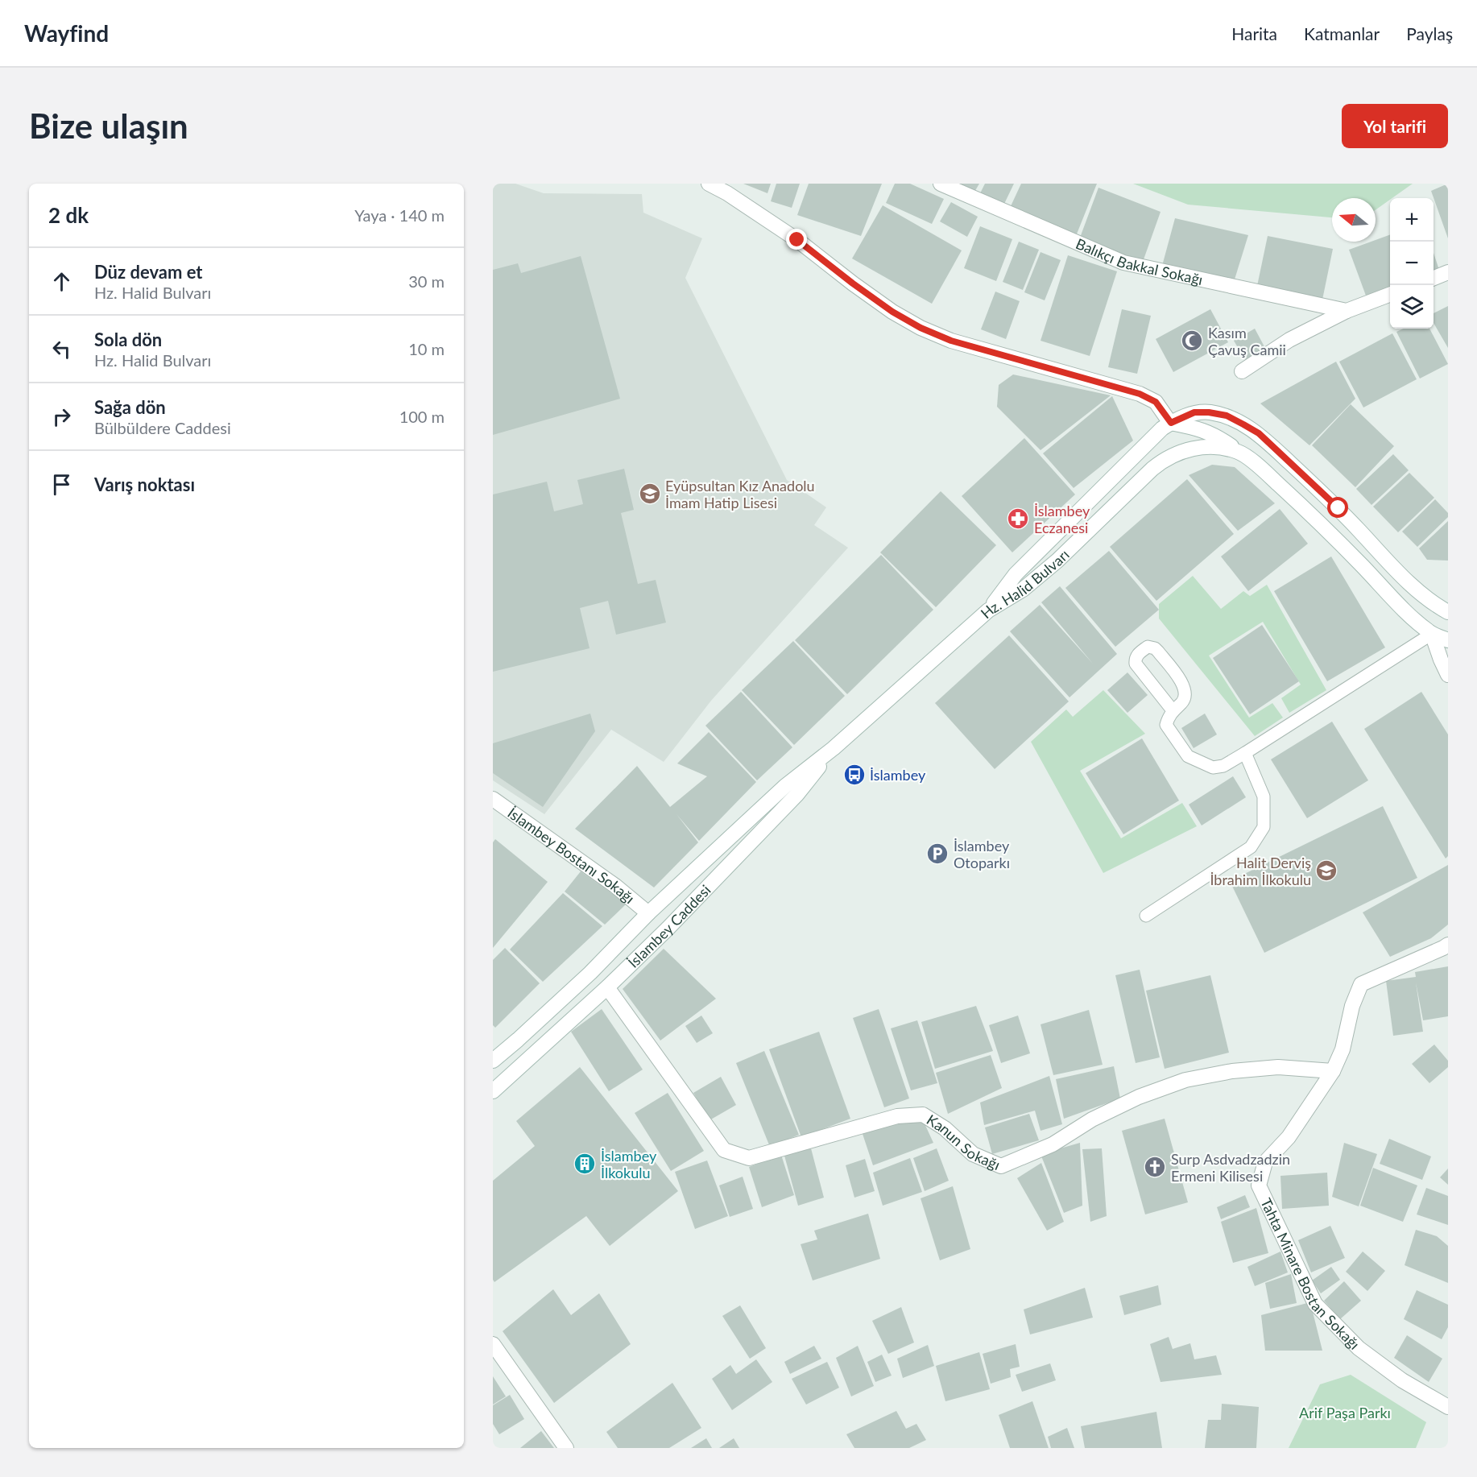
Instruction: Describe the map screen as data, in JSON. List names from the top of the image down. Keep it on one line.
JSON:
{"streets":{"street":["Balıkçı Bakkal Sokağı","Hz. Halid Bulvarı","İslambey Bostanı Sokağı","İslambey Caddesi","Kanun Sokağı","Tahta Minare Bostan Sokağı"]},"crossings":[["Hz. Halid Bulvarı","İslambey Caddesi"],["İslambey Bostanı Sokağı","İslambey Caddesi"],["İslambey Caddesi","Kanun Sokağı"],["Kanun Sokağı","Tahta Minare Bostan Sokağı"]],"parks":["Arif Paşa Parkı"],"places":{"mosque":["Kasım Çavuş Camii"],"school or university":["Eyüpsultan Kız Anadolu İmam Hatip Lisesi","Halit Derviş İbrahim İlkokulu"],"pharmacy":["İslambey Eczanesi"],"bus stop":["İslambey"],"parking":["İslambey Otoparkı"],"building":["İslambey İlkokulu"],"church":["Surp Asdvadzadzin Ermeni Kilisesi"]},"north":"left","page":{"header":"Wayfind","nav":["Harita","Katmanlar","Paylaş"],"buttons":"Yol tarifi","title":"Bize ulaşın","heading":["2 dk","Yaya · 140 m"],"map_buttons":["+","−"],"list":[["Düz devam et","Hz. Halid Bulvarı","30 m"],["Sola dön","Hz. Halid Bulvarı","10 m"],["Sağa dön","Bülbüldere Caddesi","100 m"],"Varış noktası"]}}
